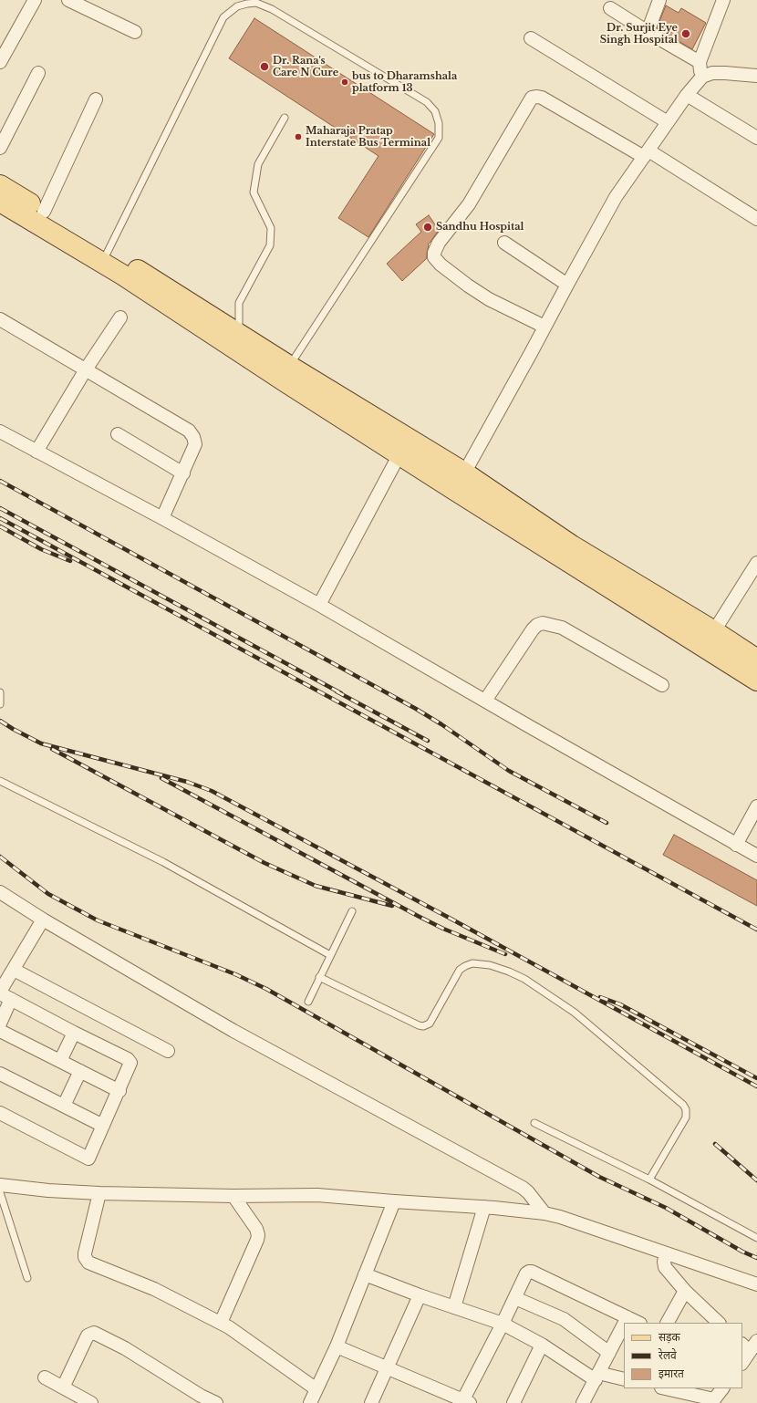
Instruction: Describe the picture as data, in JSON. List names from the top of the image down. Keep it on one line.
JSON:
{"places":["Dr. Surjit Eye Singh Hospital","Dr. Rana's Care N Cure","bus to Dharamshala platform 13","Maharaja Pratap Interstate Bus Terminal","Sandhu Hospital"],"legend":["सड़क","रेलवे","इमारत"]}
